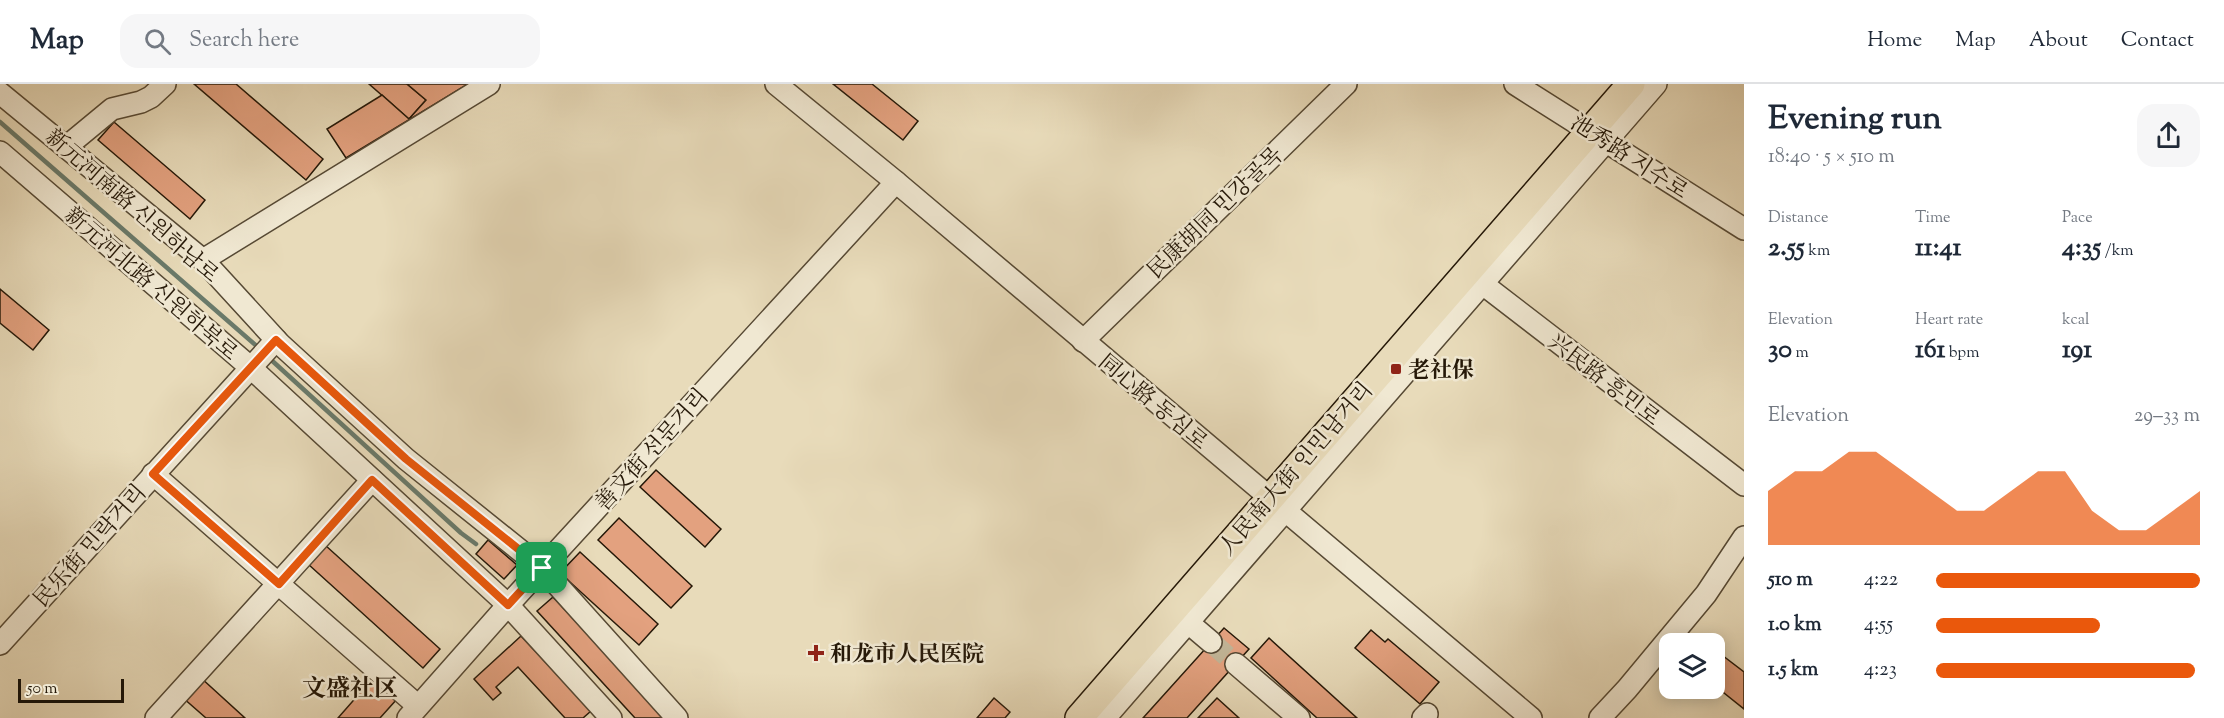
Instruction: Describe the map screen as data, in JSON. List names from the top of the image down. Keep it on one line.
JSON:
{"streets":{"main road":["人民南大街 인민남거리"],"street":["池秀路 지수로","新元河南路 신원하남로","民康胡同 민강골목","新元河北路 신원하북로","兴民路 흥민로","同心路 동심로","善文街 선문거리","民乐街 민락거리"]},"crossings":[["池秀路 지수로","人民南大街 인민남거리"],["新元河南路 신원하남로","新元河北路 신원하북로"],["新元河南路 신원하남로","善文街 선문거리"],["新元河南路 신원하남로","民乐街 민락거리"],["民康胡同 민강골목","同心路 동심로"],["新元河北路 신원하북로","善文街 선문거리"],["新元河北路 신원하북로","民乐街 민락거리"],["兴民路 흥민로","人民南大街 인민남거리"],["同心路 동심로","善文街 선문거리"],["同心路 동심로","人民南大街 인민남거리"]],"districts":["文盛社区"],"places":{"transit":["老社保"],"health":["和龙市人民医院"]},"scale_bar":"50 m","page":{"header":"Map","search":"Search here","nav":["Home","Map","About","Contact"],"heading":["Evening run","18:40 · 5 × 510 m"],"stats":[["Distance","2.55 km"],["Time","11:41"],["Pace","4:35 /km"],["Elevation","30 m"],["Heart rate","161 bpm"],["kcal","191"]],"chart":["Elevation","29–33 m"],"list":[{"name":"510 m","note":"4:22"},{"name":"1.0 km","note":"4:55"},{"name":"1.5 km","note":"4:23"}],"scale":"50 m"}}
